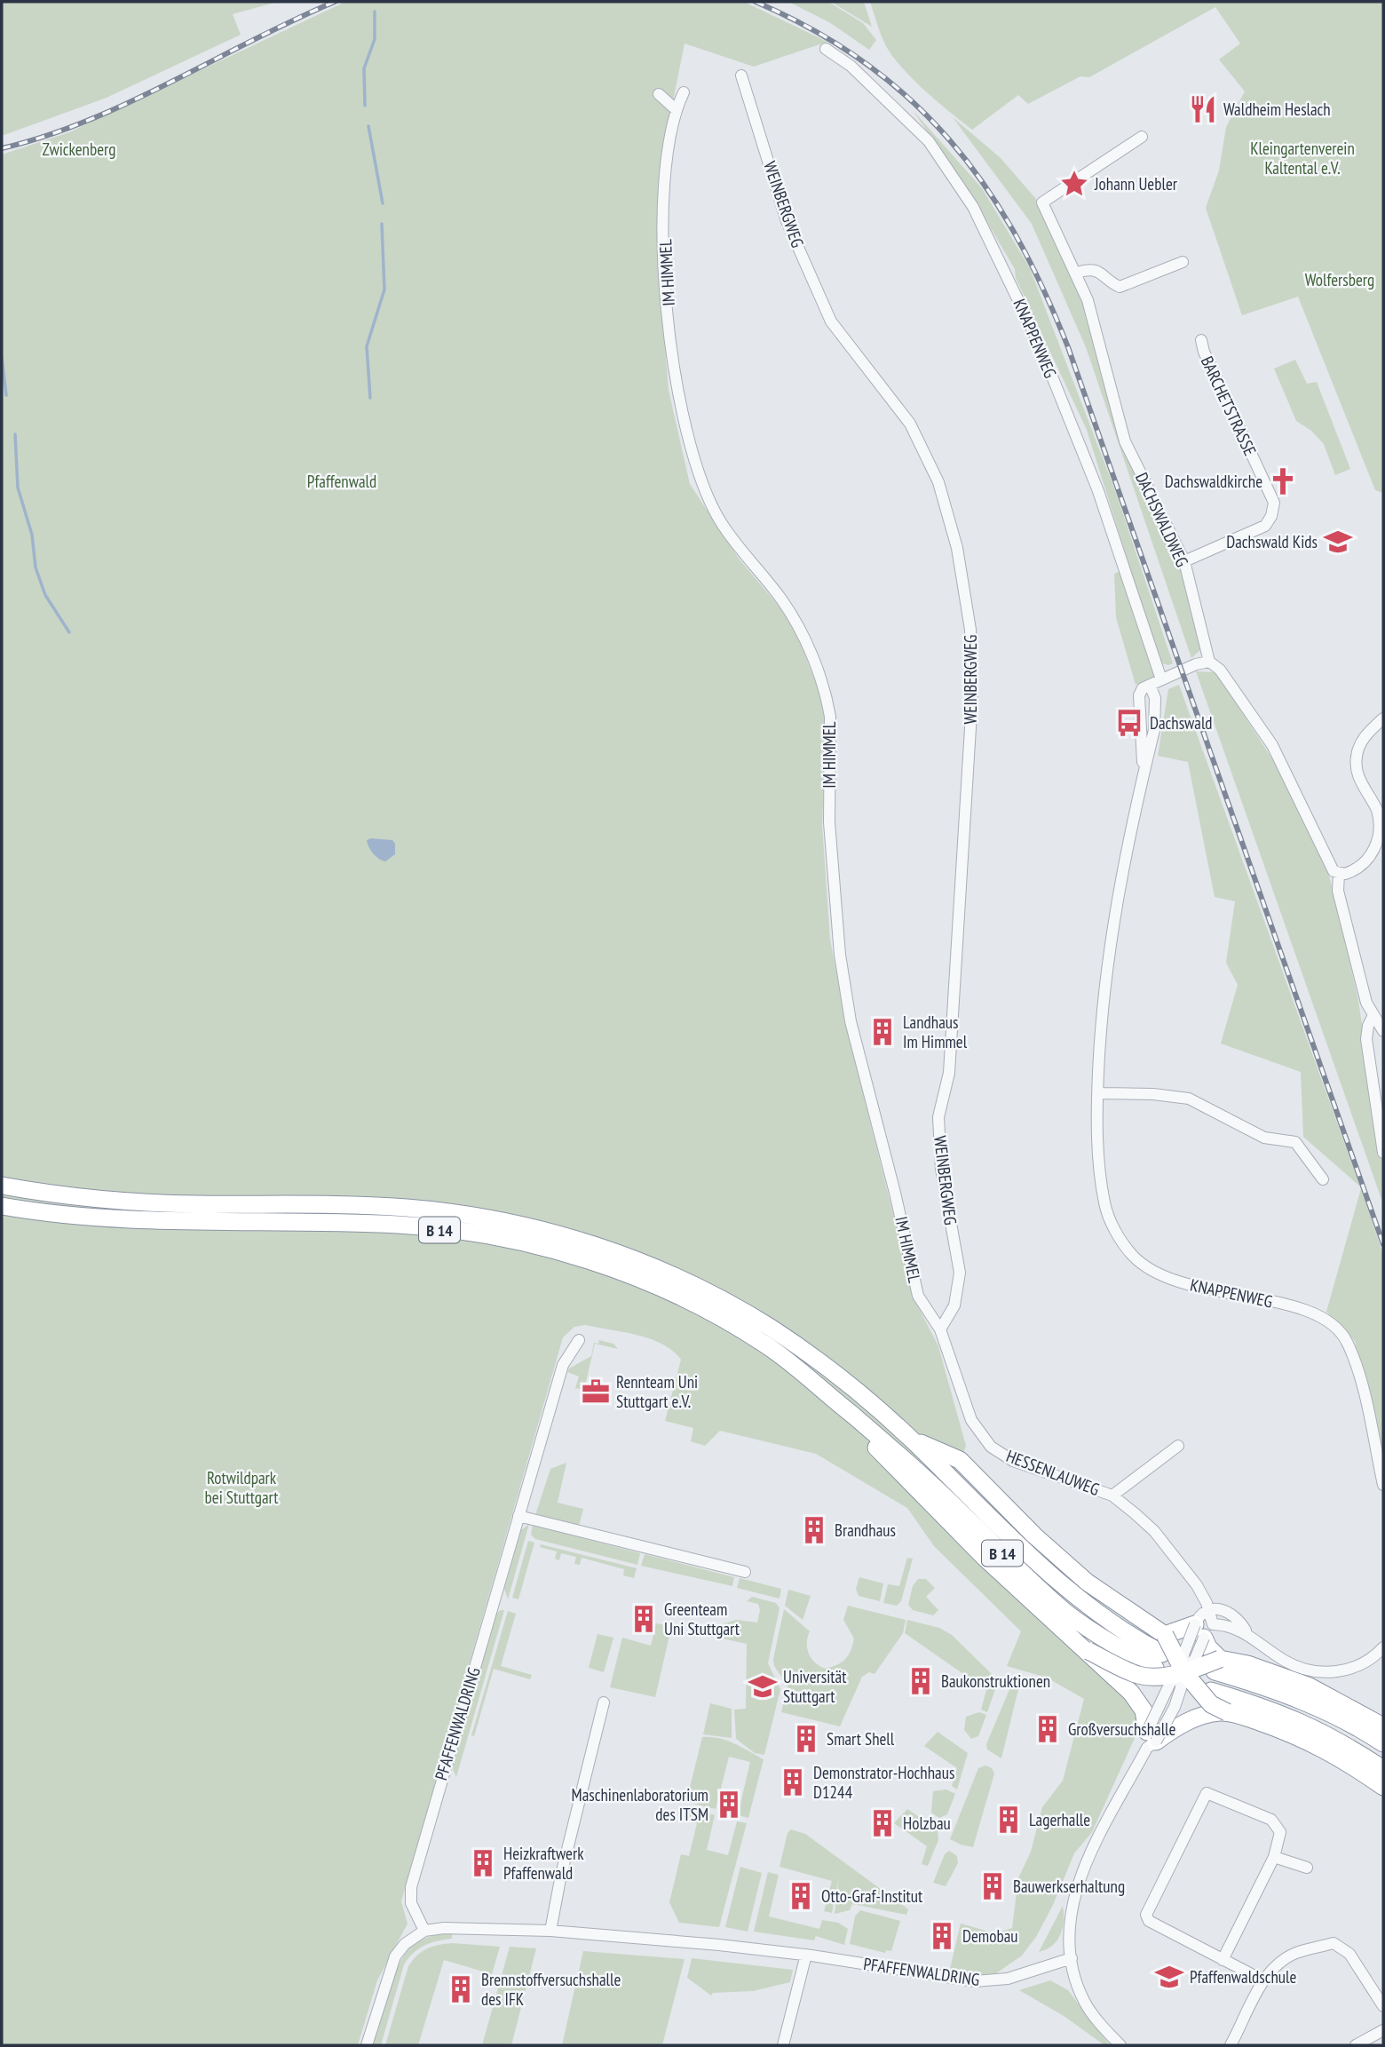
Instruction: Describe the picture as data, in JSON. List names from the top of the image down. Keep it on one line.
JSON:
{"streets":{"highway":["B 14"],"street":["WEINBERGWEG","IM HIMMEL","KNAPPENWEG","BARCHETSTRASSE","DACHSWALDWEG","HESSENLAUWEG","PFAFFENWALDRING"]},"crossings":[["WEINBERGWEG","IM HIMMEL"],["IM HIMMEL","HESSENLAUWEG"],["BARCHETSTRASSE","DACHSWALDWEG"]],"parks":["Kleingartenverein Kaltental e.V.","Zwickenberg","Wolfersberg","Pfaffenwald","Rotwildpark bei Stuttgart"],"places":{"restaurant":["Waldheim Heslach"],"place":["Johann Uebler"],"church":["Dachswaldkirche"],"school or university":["Dachswald Kids","Universität Stuttgart","Pfaffenwaldschule"],"bus stop":["Dachswald"],"building":["Landhaus Im Himmel","Brandhaus","Greenteam Uni Stuttgart","Baukonstruktionen","Großversuchshalle","Smart Shell","Demonstrator-Hochhaus D1244","Maschinenlaboratorium des ITSM","Lagerhalle","Holzbau","Heizkraftwerk Pfaffenwald","Bauwerkserhaltung","Otto-Graf-Institut","Demobau","Brennstoffversuchshalle des IFK"],"office":["Rennteam Uni Stuttgart e.V."]}}
